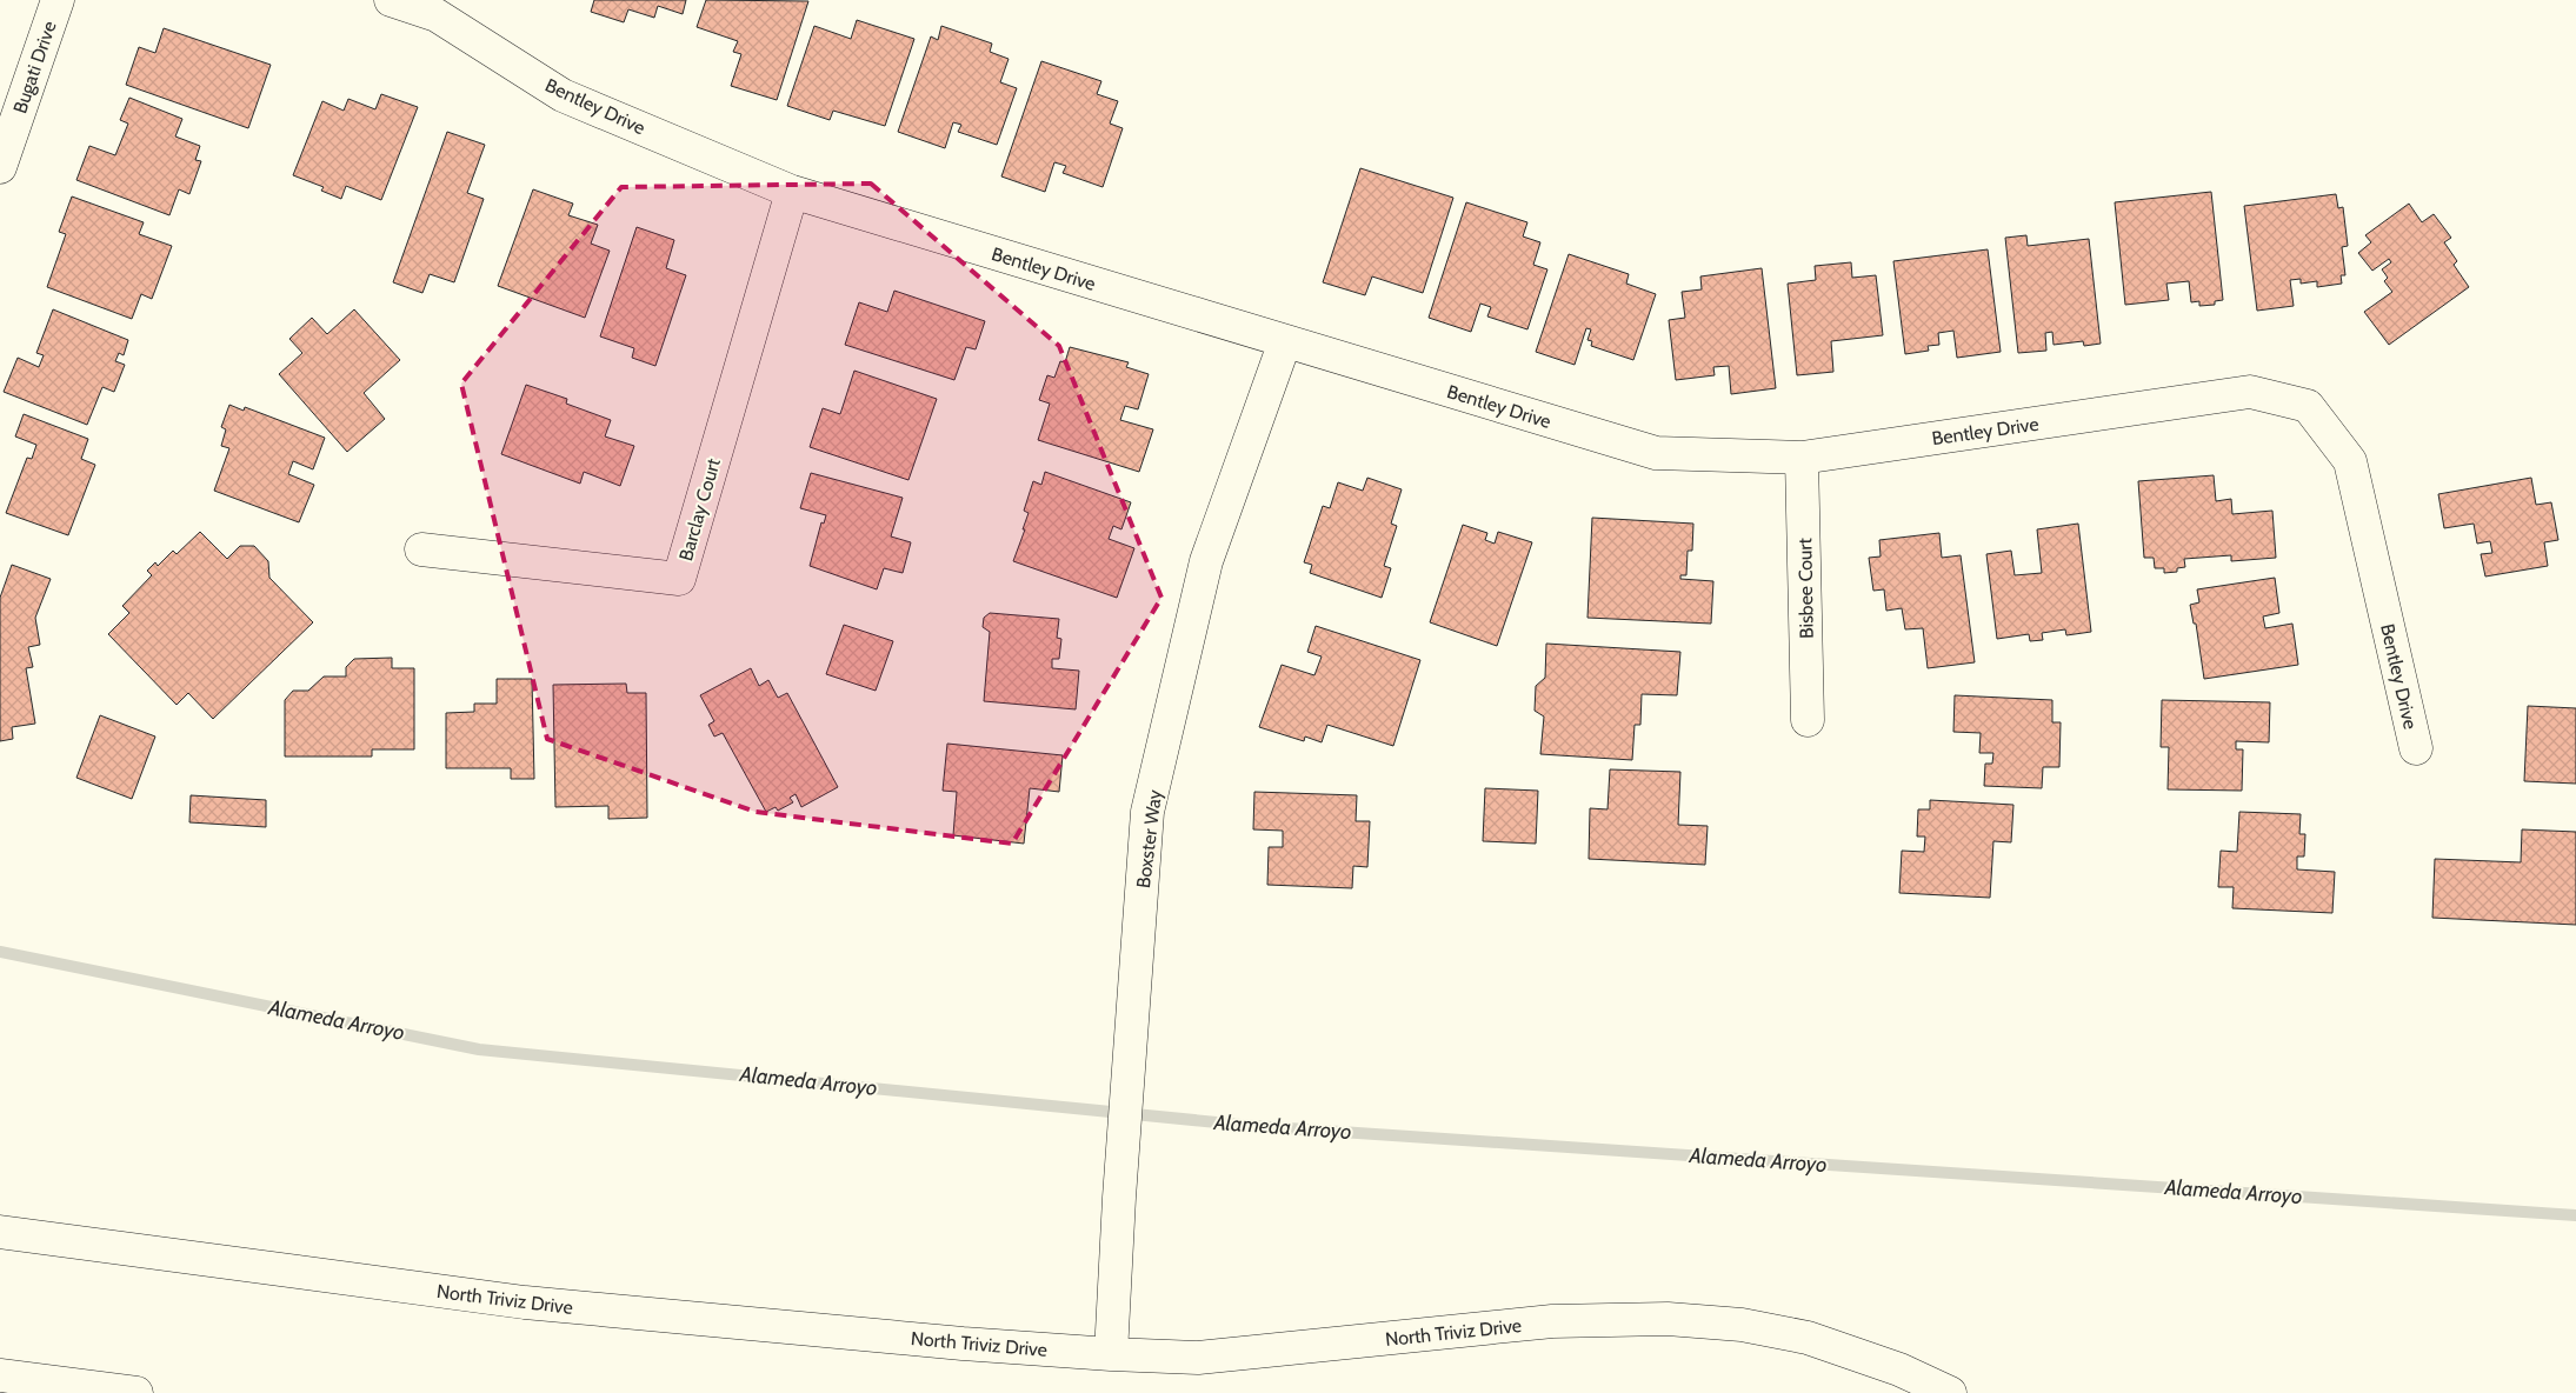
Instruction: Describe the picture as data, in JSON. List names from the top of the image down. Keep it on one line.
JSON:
{"streets":{"street":["Bugati Drive","Bentley Drive","Barclay Court","Bisbee Court","Boxster Way","North Triviz Drive"]},"crossings":[["Bentley Drive","Barclay Court"],["Bentley Drive","Bisbee Court"],["Bentley Drive","Boxster Way"],["Boxster Way","North Triviz Drive"]],"water":["Alameda Arroyo"]}
